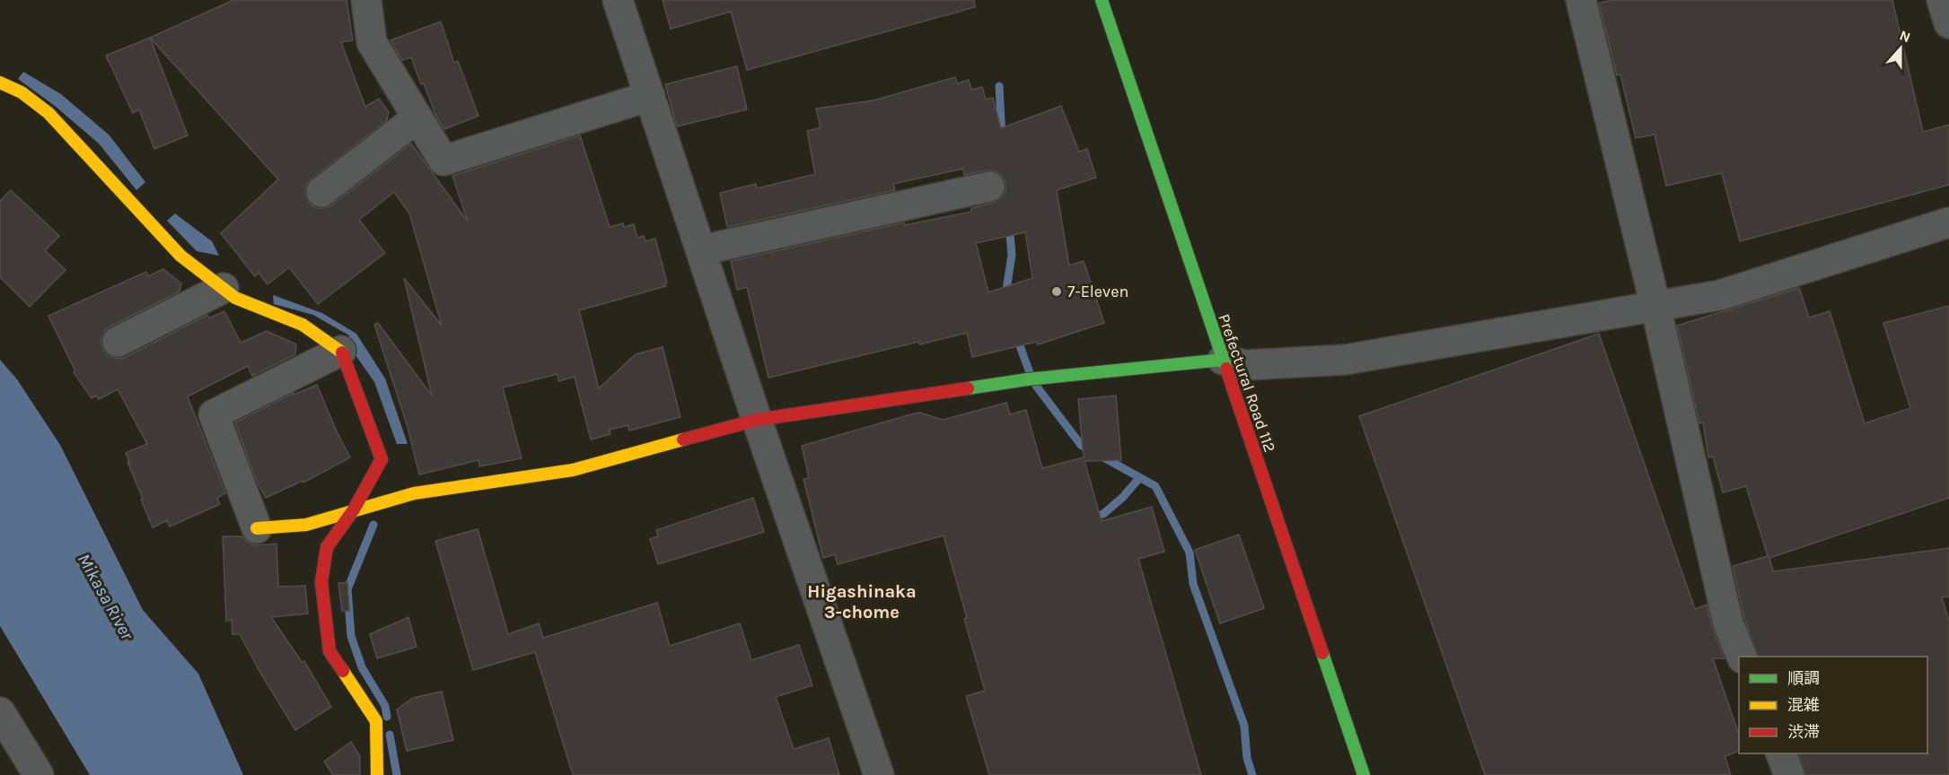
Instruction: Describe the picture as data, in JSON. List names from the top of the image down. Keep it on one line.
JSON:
{"streets":{"street":["Prefectural Road 112"]},"districts":["Higashinaka 3-chome"],"water":["Mikasa River"],"places":["7-Eleven"],"legend":["順調","混雑","渋滞"],"north":"top"}
